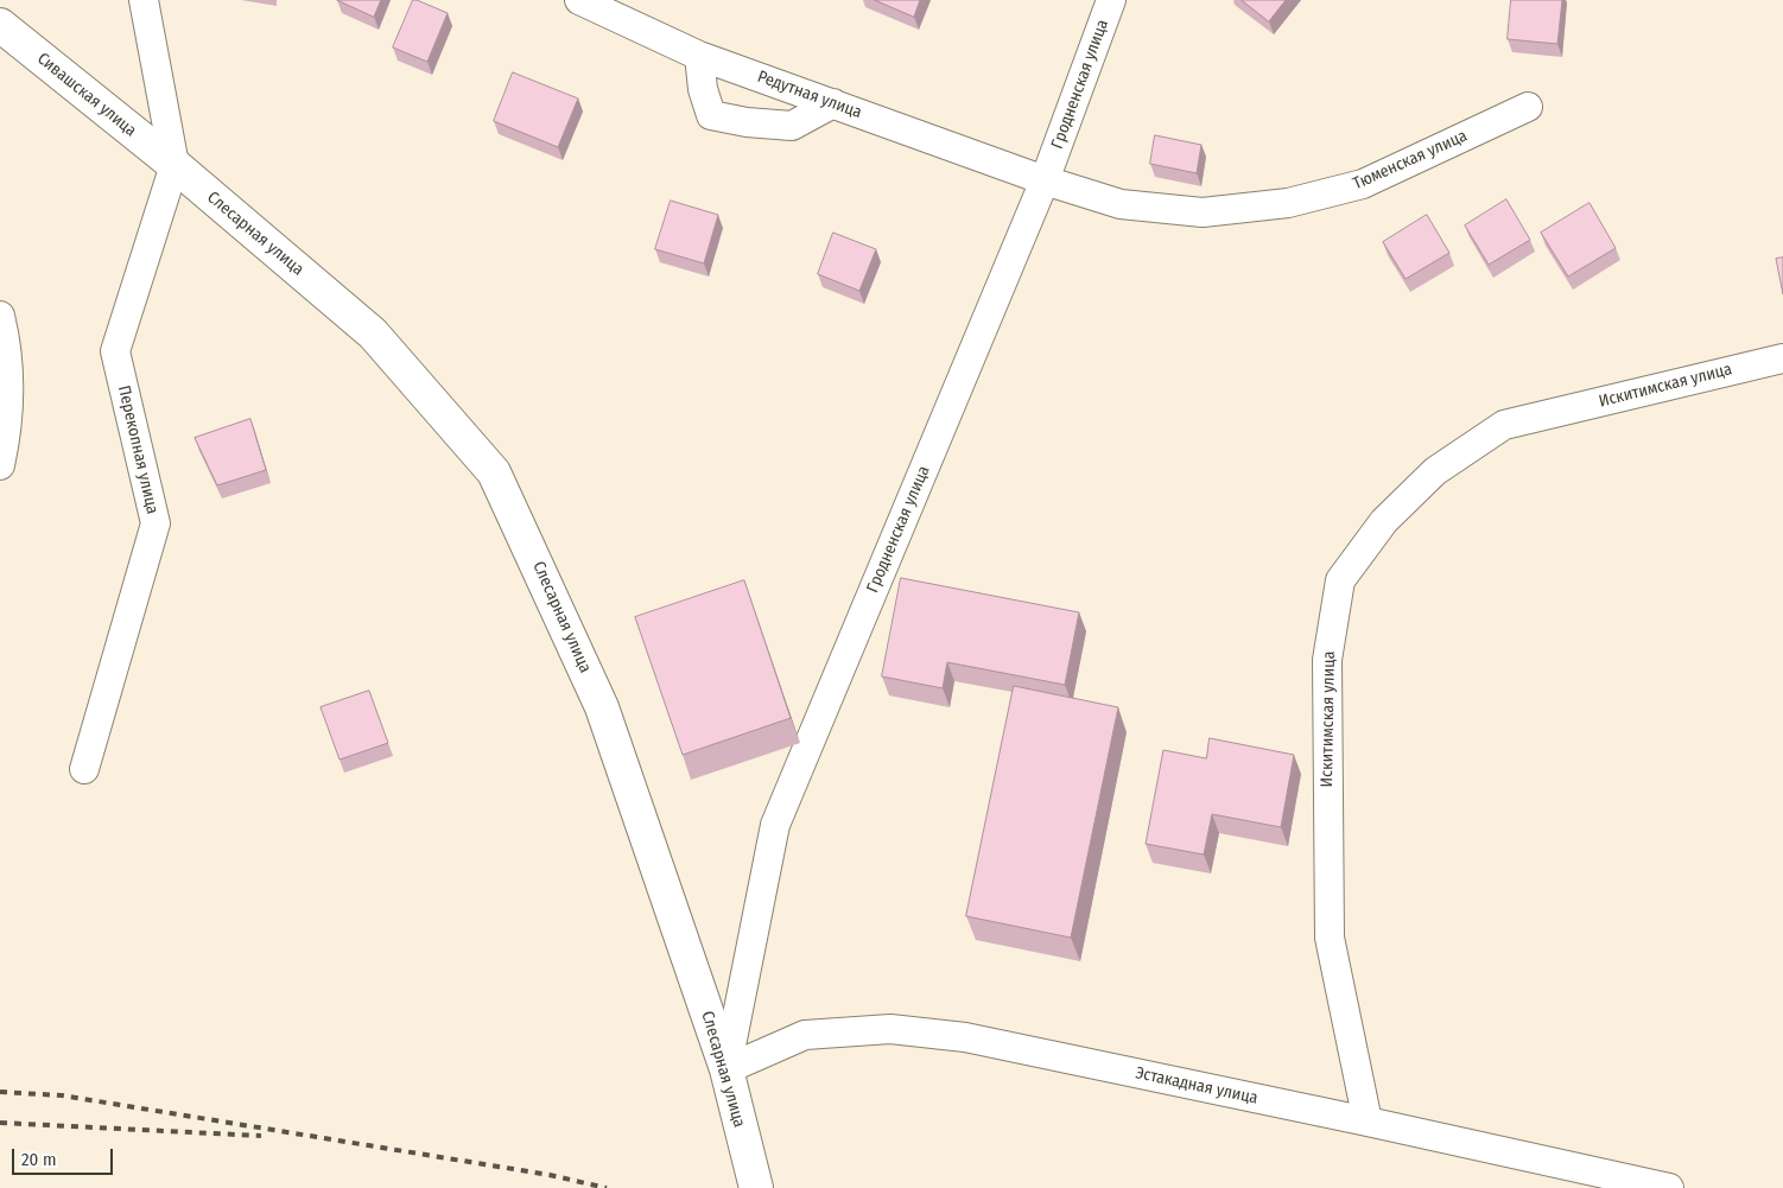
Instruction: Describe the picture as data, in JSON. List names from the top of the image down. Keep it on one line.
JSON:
{"streets":{"main road":["Сивашская улица","Слесарная улица"],"street":["Гродненская улица","Редутная улица","Тюменская улица","Искитимская улица","Перекопная улица","Эстакадная улица"]},"crossings":[["Гродненская улица","Редутная улица"],["Гродненская улица","Тюменская улица"],["Гродненская улица","Слесарная улица"],["Гродненская улица","Эстакадная улица"],["Сивашская улица","Слесарная улица"],["Сивашская улица","Перекопная улица"],["Редутная улица","Тюменская улица"],["Слесарная улица","Перекопная улица"],["Слесарная улица","Эстакадная улица"],["Искитимская улица","Эстакадная улица"]],"scale_bar":"20 m"}
